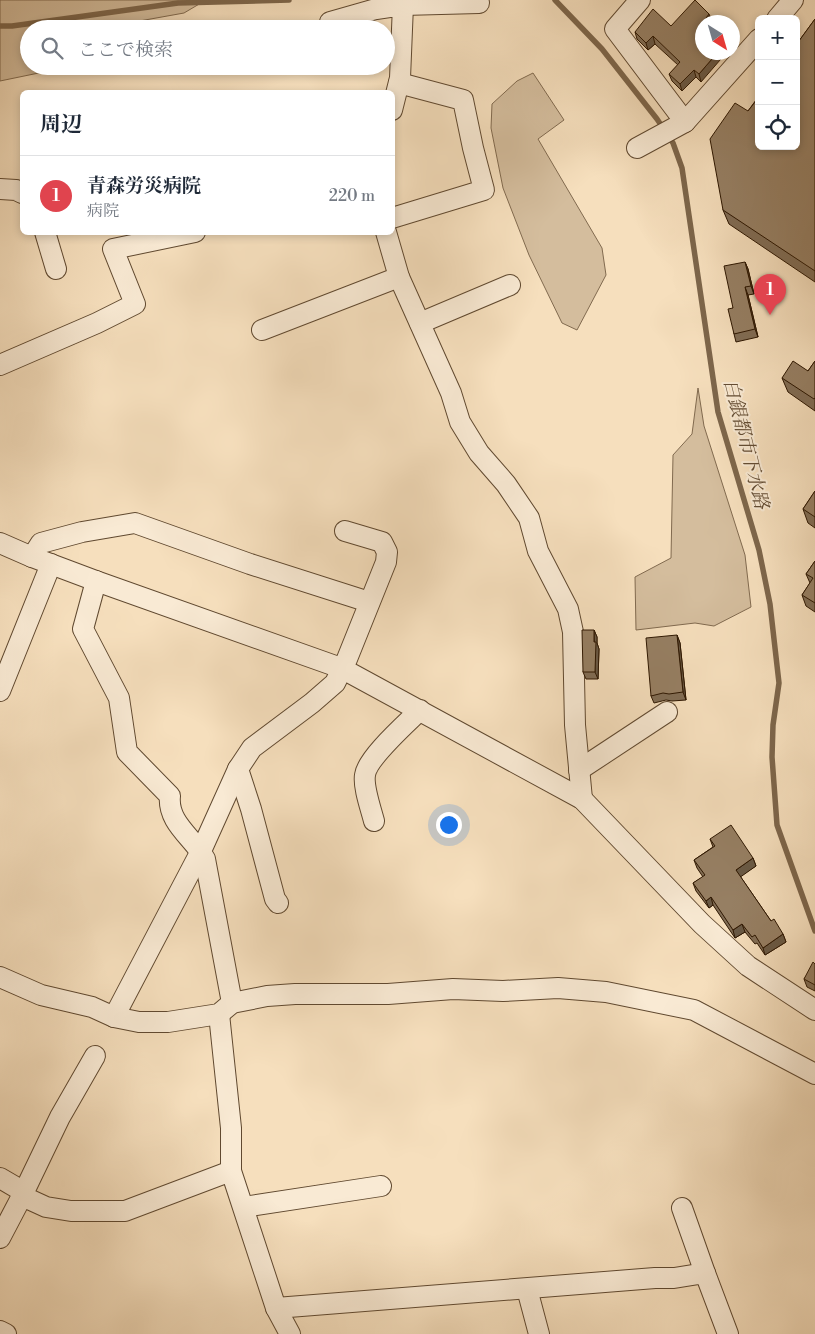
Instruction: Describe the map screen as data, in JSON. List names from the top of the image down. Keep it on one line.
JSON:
{"water":["白銀都市下水路"],"north":"bottom right","page":{"map_buttons":["+","−"],"search":"ここで検索","heading":"周辺","list":[{"mark":"1","name":"青森労災病院","note":"病院","value":"220 m"}],"pins":"1"}}
